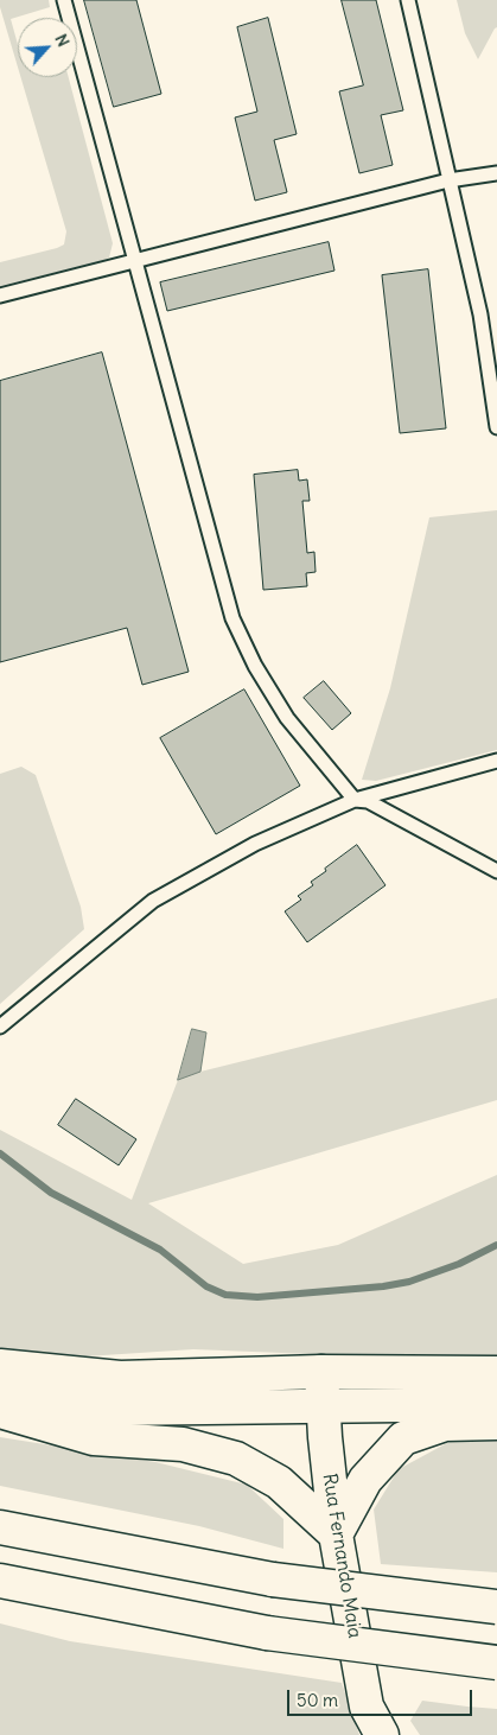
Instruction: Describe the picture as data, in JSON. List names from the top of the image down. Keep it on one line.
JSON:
{"streets":{"main road":["Rua Fernando Maia"]},"scale_bar":"50 m","north":"top right"}
